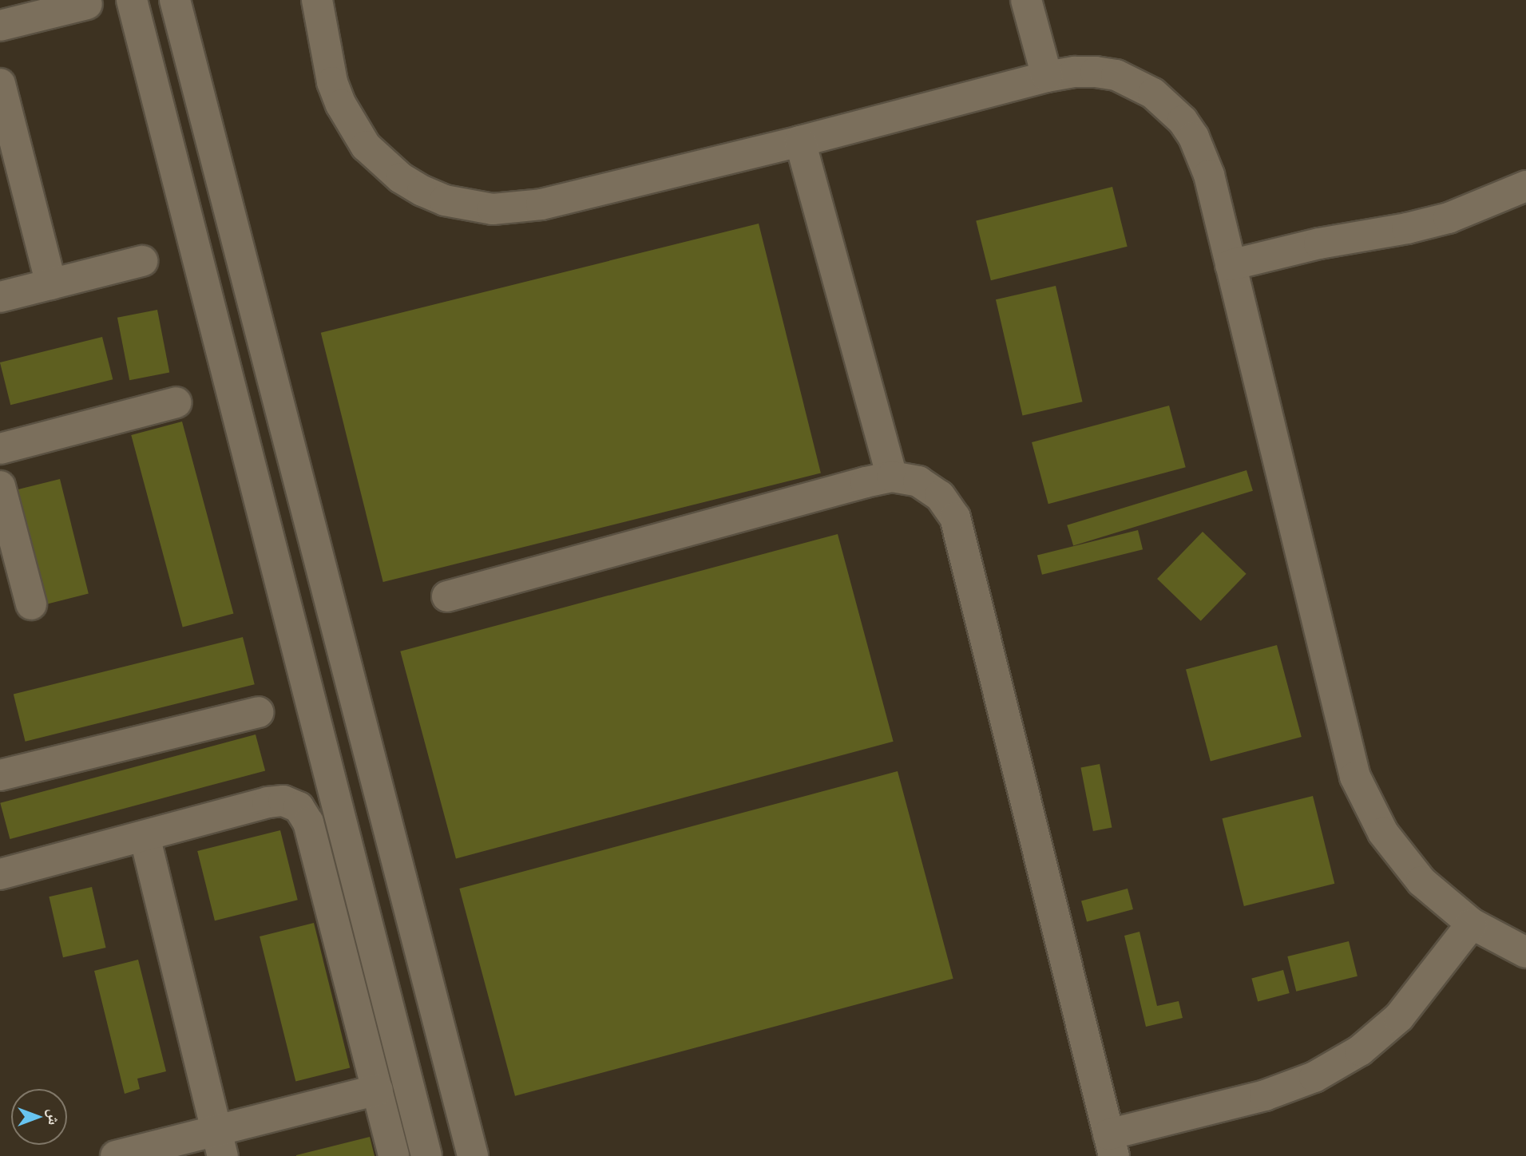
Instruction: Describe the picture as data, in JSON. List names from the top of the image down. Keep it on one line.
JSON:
{"north":"right"}
